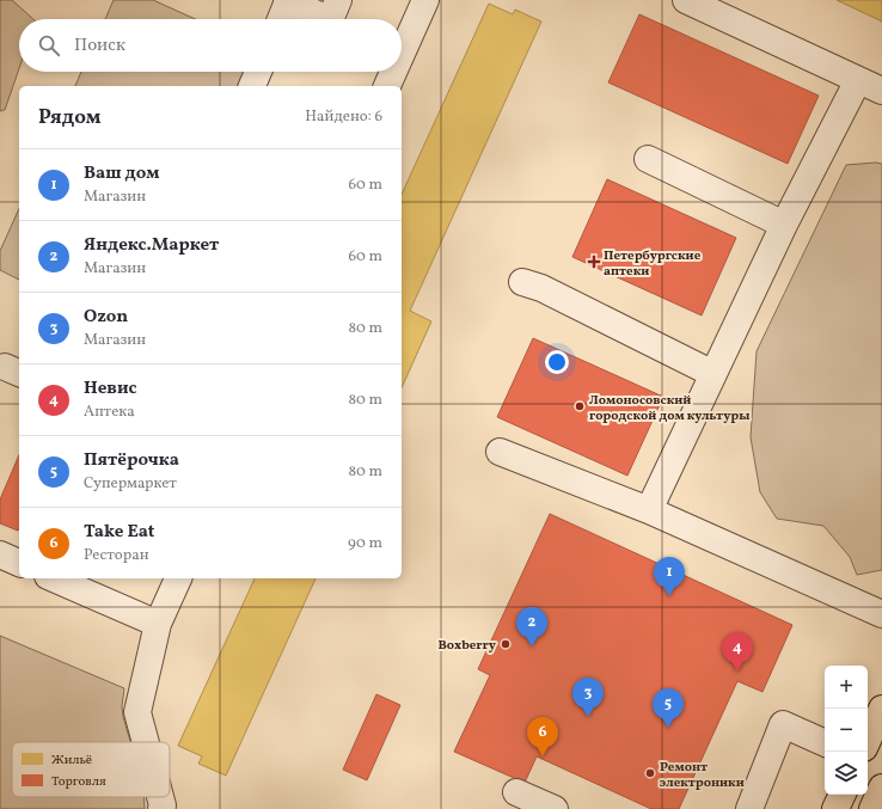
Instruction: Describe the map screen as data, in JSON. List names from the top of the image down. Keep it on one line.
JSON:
{"places":{"health":["Петербургские аптеки"],"other":["Ломоносовский городской дом культуры","Boxberry","Ремонт электроники"]},"legend":["Жильё","Торговля"],"page":{"search":"Поиск","heading":["Рядом","Найдено: 6"],"list":[{"mark":"1","name":"Ваш дом","note":"Магазин","value":"60 m"},{"mark":"2","name":"Яндекс.Маркет","note":"Магазин","value":"60 m"},{"mark":"3","name":"Ozon","note":"Магазин","value":"80 m"},{"mark":"4","name":"Невис","note":"Аптека","value":"80 m"},{"mark":"5","name":"Пятёрочка","note":"Супермаркет","value":"80 m"},{"mark":"6","name":"Take Eat","note":"Ресторан","value":"90 m"}],"pins":["1","2","4","3","5","6"],"map_buttons":["+","−"]}}
